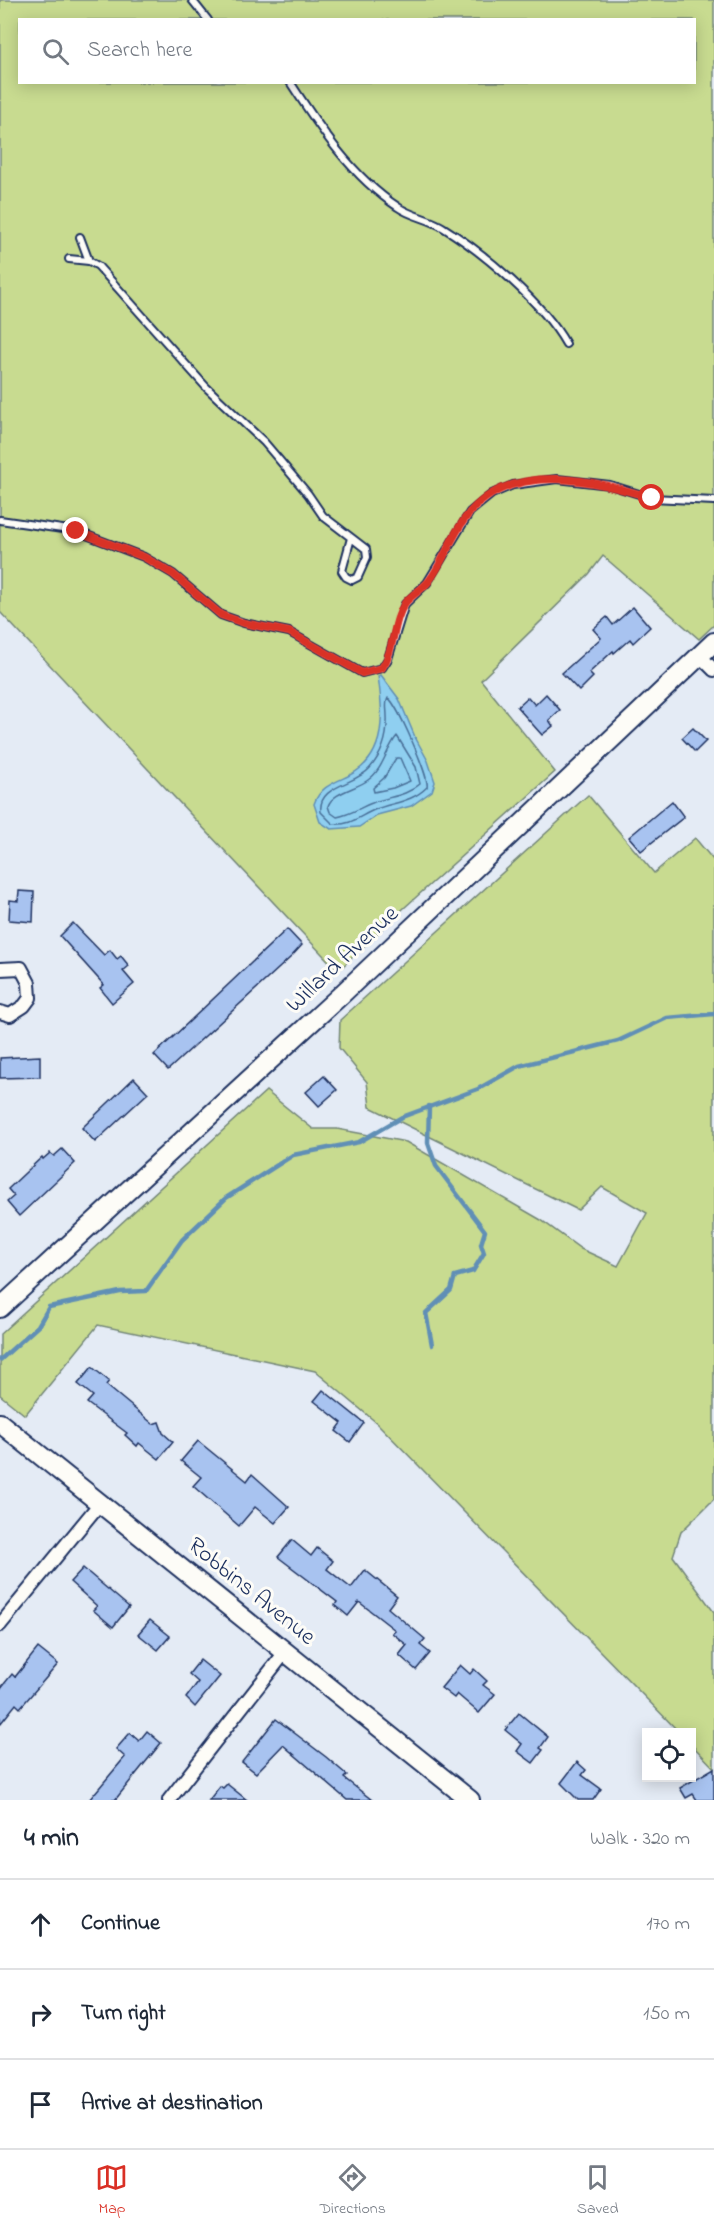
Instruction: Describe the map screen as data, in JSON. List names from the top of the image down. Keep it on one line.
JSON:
{"streets":{"main road":["Willard Avenue","Robbins Avenue"]},"page":{"search":"Search here","heading":["4 min","Walk · 320 m"],"list":[["Continue","170 m"],["Turn right","150 m"],"Arrive at destination"],"nav":["Map","Directions","Saved"]}}
